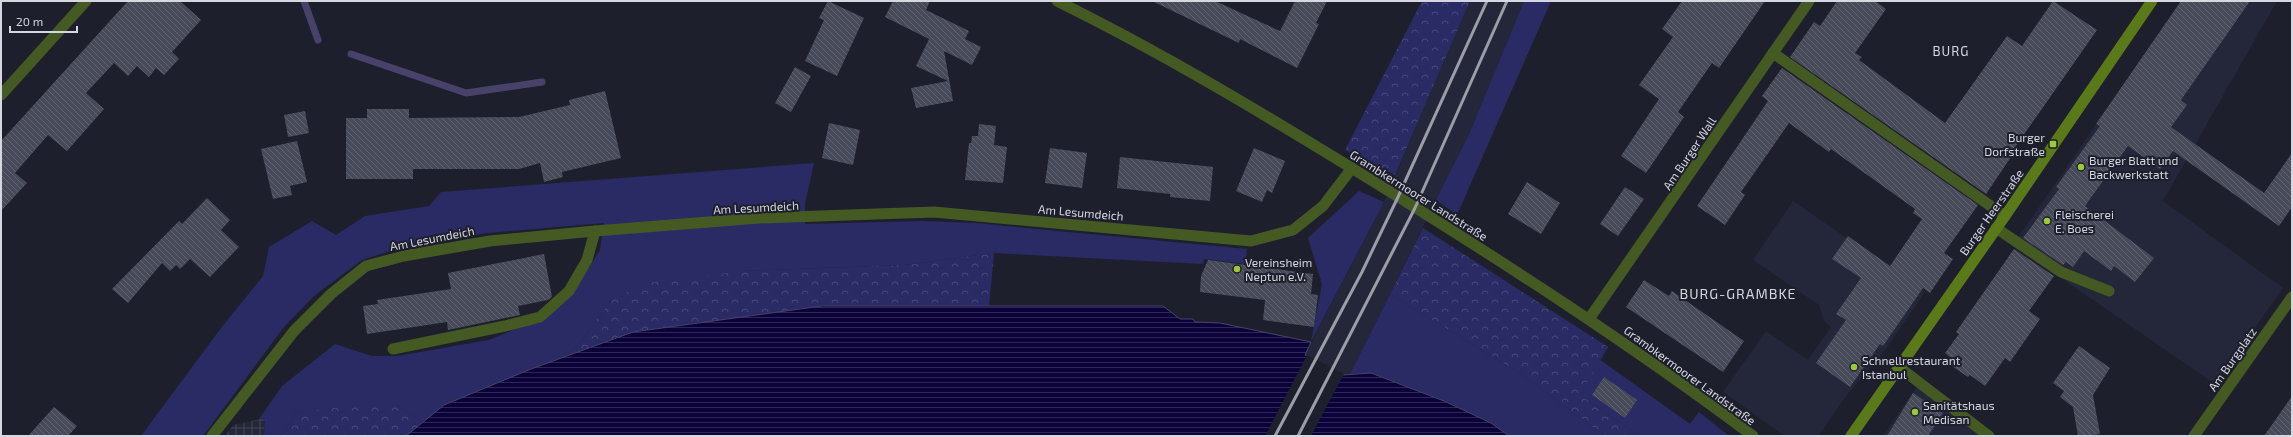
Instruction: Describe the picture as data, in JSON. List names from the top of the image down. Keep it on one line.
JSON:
{"streets":{"main road":["Burger Heerstraße"],"street":["Am Burger Wall","Grambkermoorer Landstraße","Am Lesumdeich","Am Burgplatz"]},"crossings":[["Am Burger Wall","Grambkermoorer Landstraße"],["Grambkermoorer Landstraße","Am Lesumdeich"]],"districts":["BURG","BURG-GRAMBKE"],"places":{"transit":["Burger Dorfstraße"],"other":["Burger Blatt und Backwerkstatt","Fleischerei E. Boes","Vereinsheim Neptun e.V.","Schnellrestaurant Istanbul","Sanitätshaus Medisan"]},"scale_bar":"20 m"}
